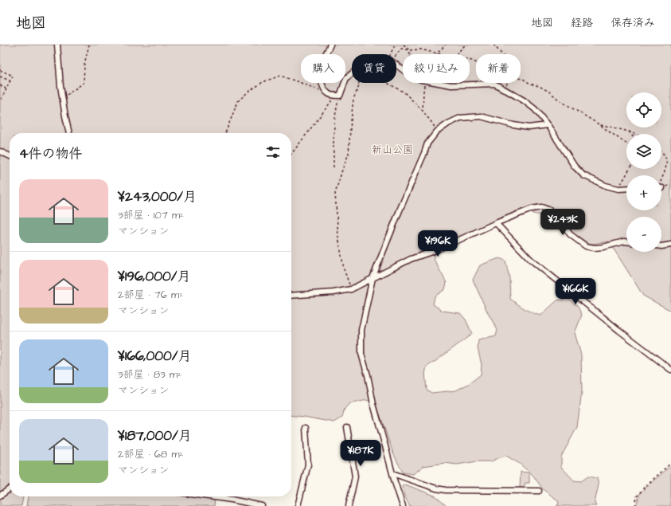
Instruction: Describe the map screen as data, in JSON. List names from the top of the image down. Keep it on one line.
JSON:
{"parks":["新山公園"],"page":{"header":"地図","nav":["地図","経路","保存済み"],"chip":["購入","賃貸","絞り込み","新着"],"map_buttons":["+","−"],"heading":"4件の物件","list":[{"name":"¥243,000/月","note":"3部屋 · 107 m² · マンション"},{"name":"¥196,000/月","note":"2部屋 · 76 m² · マンション"},{"name":"¥166,000/月","note":"3部屋 · 83 m² · マンション"},{"name":"¥187,000/月","note":"2部屋 · 68 m² · マンション"}],"price":["¥243K","¥196K","¥166K","¥187K"]}}
